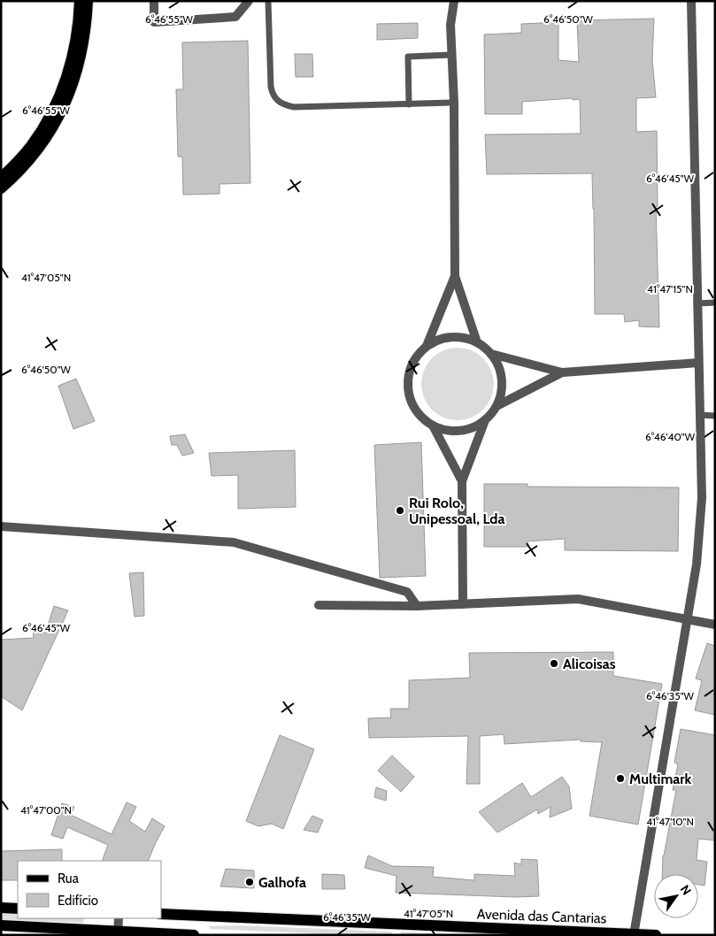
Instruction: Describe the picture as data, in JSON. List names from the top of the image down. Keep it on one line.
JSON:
{"streets":{"main road":["Avenida das Cantarias"]},"places":["Rui Rolo, Unipessoal, Lda","Alicoisas","Multimark","Galhofa"],"legend":["Rua","Edifício"],"north":"top right","coordinates":["6°46'55\"W","6°46'50\"W","6°46'45\"W","41°47'05\"N","41°47'15\"N","6°46'40\"W","6°46'35\"W","41°47'00\"N","41°47'10\"N"]}
